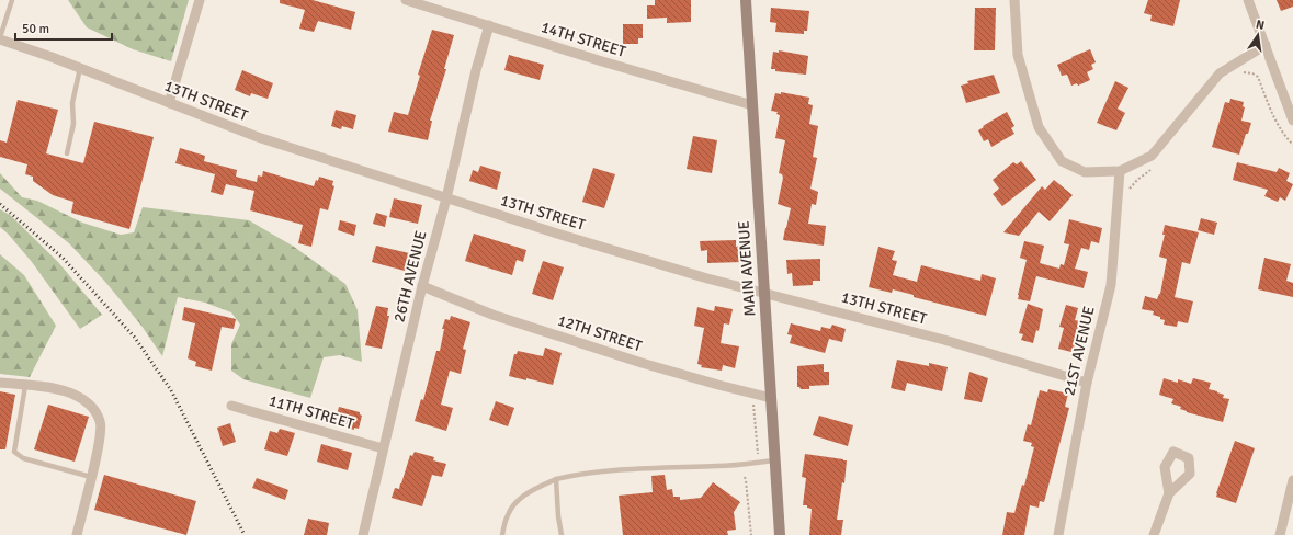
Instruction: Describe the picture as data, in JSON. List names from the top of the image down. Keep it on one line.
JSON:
{"streets":{"main road":["MAIN AVENUE"],"street":["14TH STREET","13TH STREET","26TH AVENUE","12TH STREET","21ST AVENUE","11TH STREET"]},"crossings":[["14TH STREET","MAIN AVENUE"],["14TH STREET","26TH AVENUE"],["13TH STREET","MAIN AVENUE"],["13TH STREET","26TH AVENUE"],["13TH STREET","21ST AVENUE"],["MAIN AVENUE","12TH STREET"],["26TH AVENUE","12TH STREET"],["26TH AVENUE","11TH STREET"]],"scale_bar":"50 m","north":"top"}
